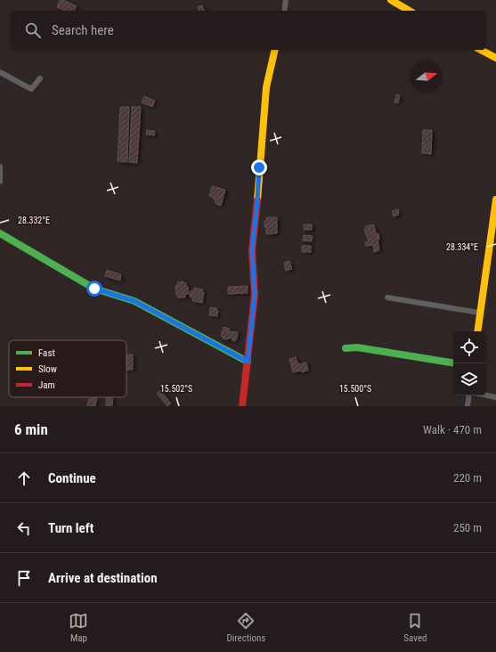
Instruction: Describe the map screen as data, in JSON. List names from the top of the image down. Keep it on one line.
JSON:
{"legend":["Fast","Slow","Jam"],"north":"right","page":{"search":"Search here","heading":["6 min","Walk · 470 m"],"list":[["Continue","220 m"],["Turn left","250 m"],"Arrive at destination"],"nav":["Map","Directions","Saved"]},"coordinates":["28.332°E","28.334°E","15.502°S","15.500°S"]}
